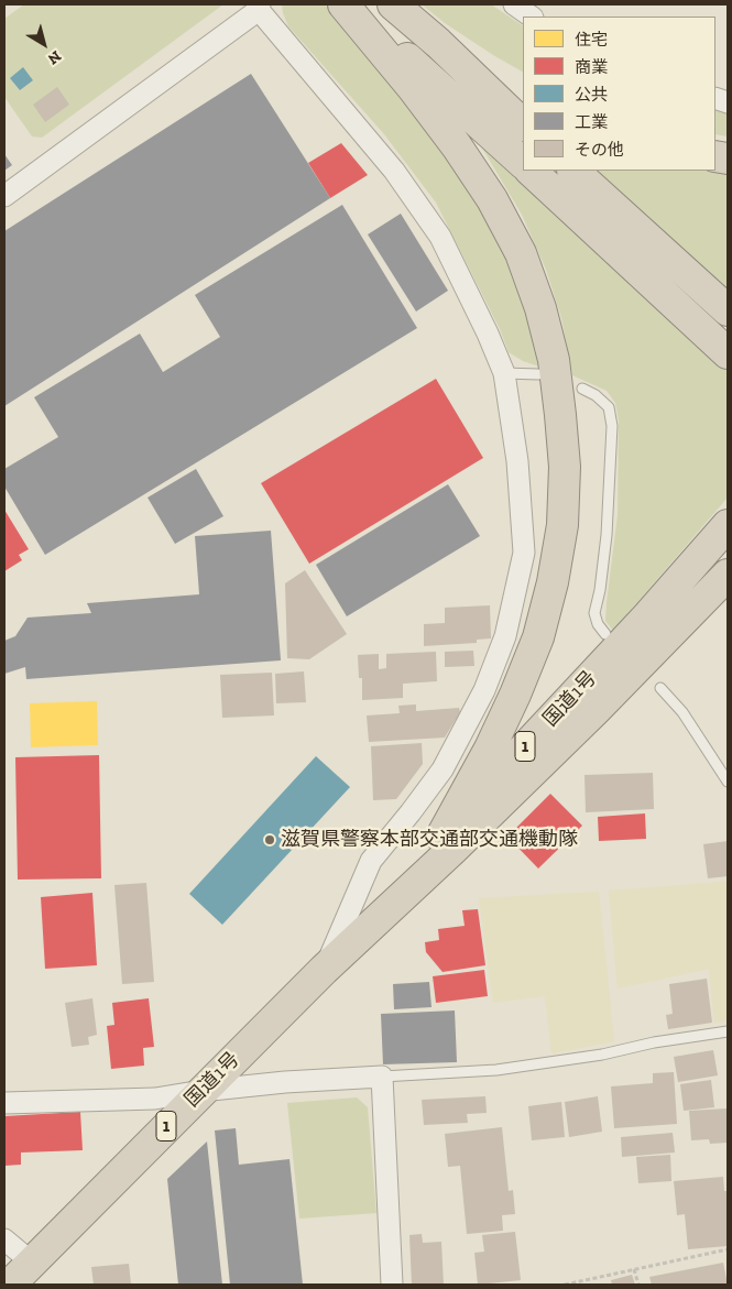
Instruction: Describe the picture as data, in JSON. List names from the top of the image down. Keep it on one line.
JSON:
{"streets":{"highway":["国道1号","1"]},"places":["滋賀県警察本部交通部交通機動隊"],"legend":["住宅","商業","公共","工業","その他"],"north":"bottom right"}
